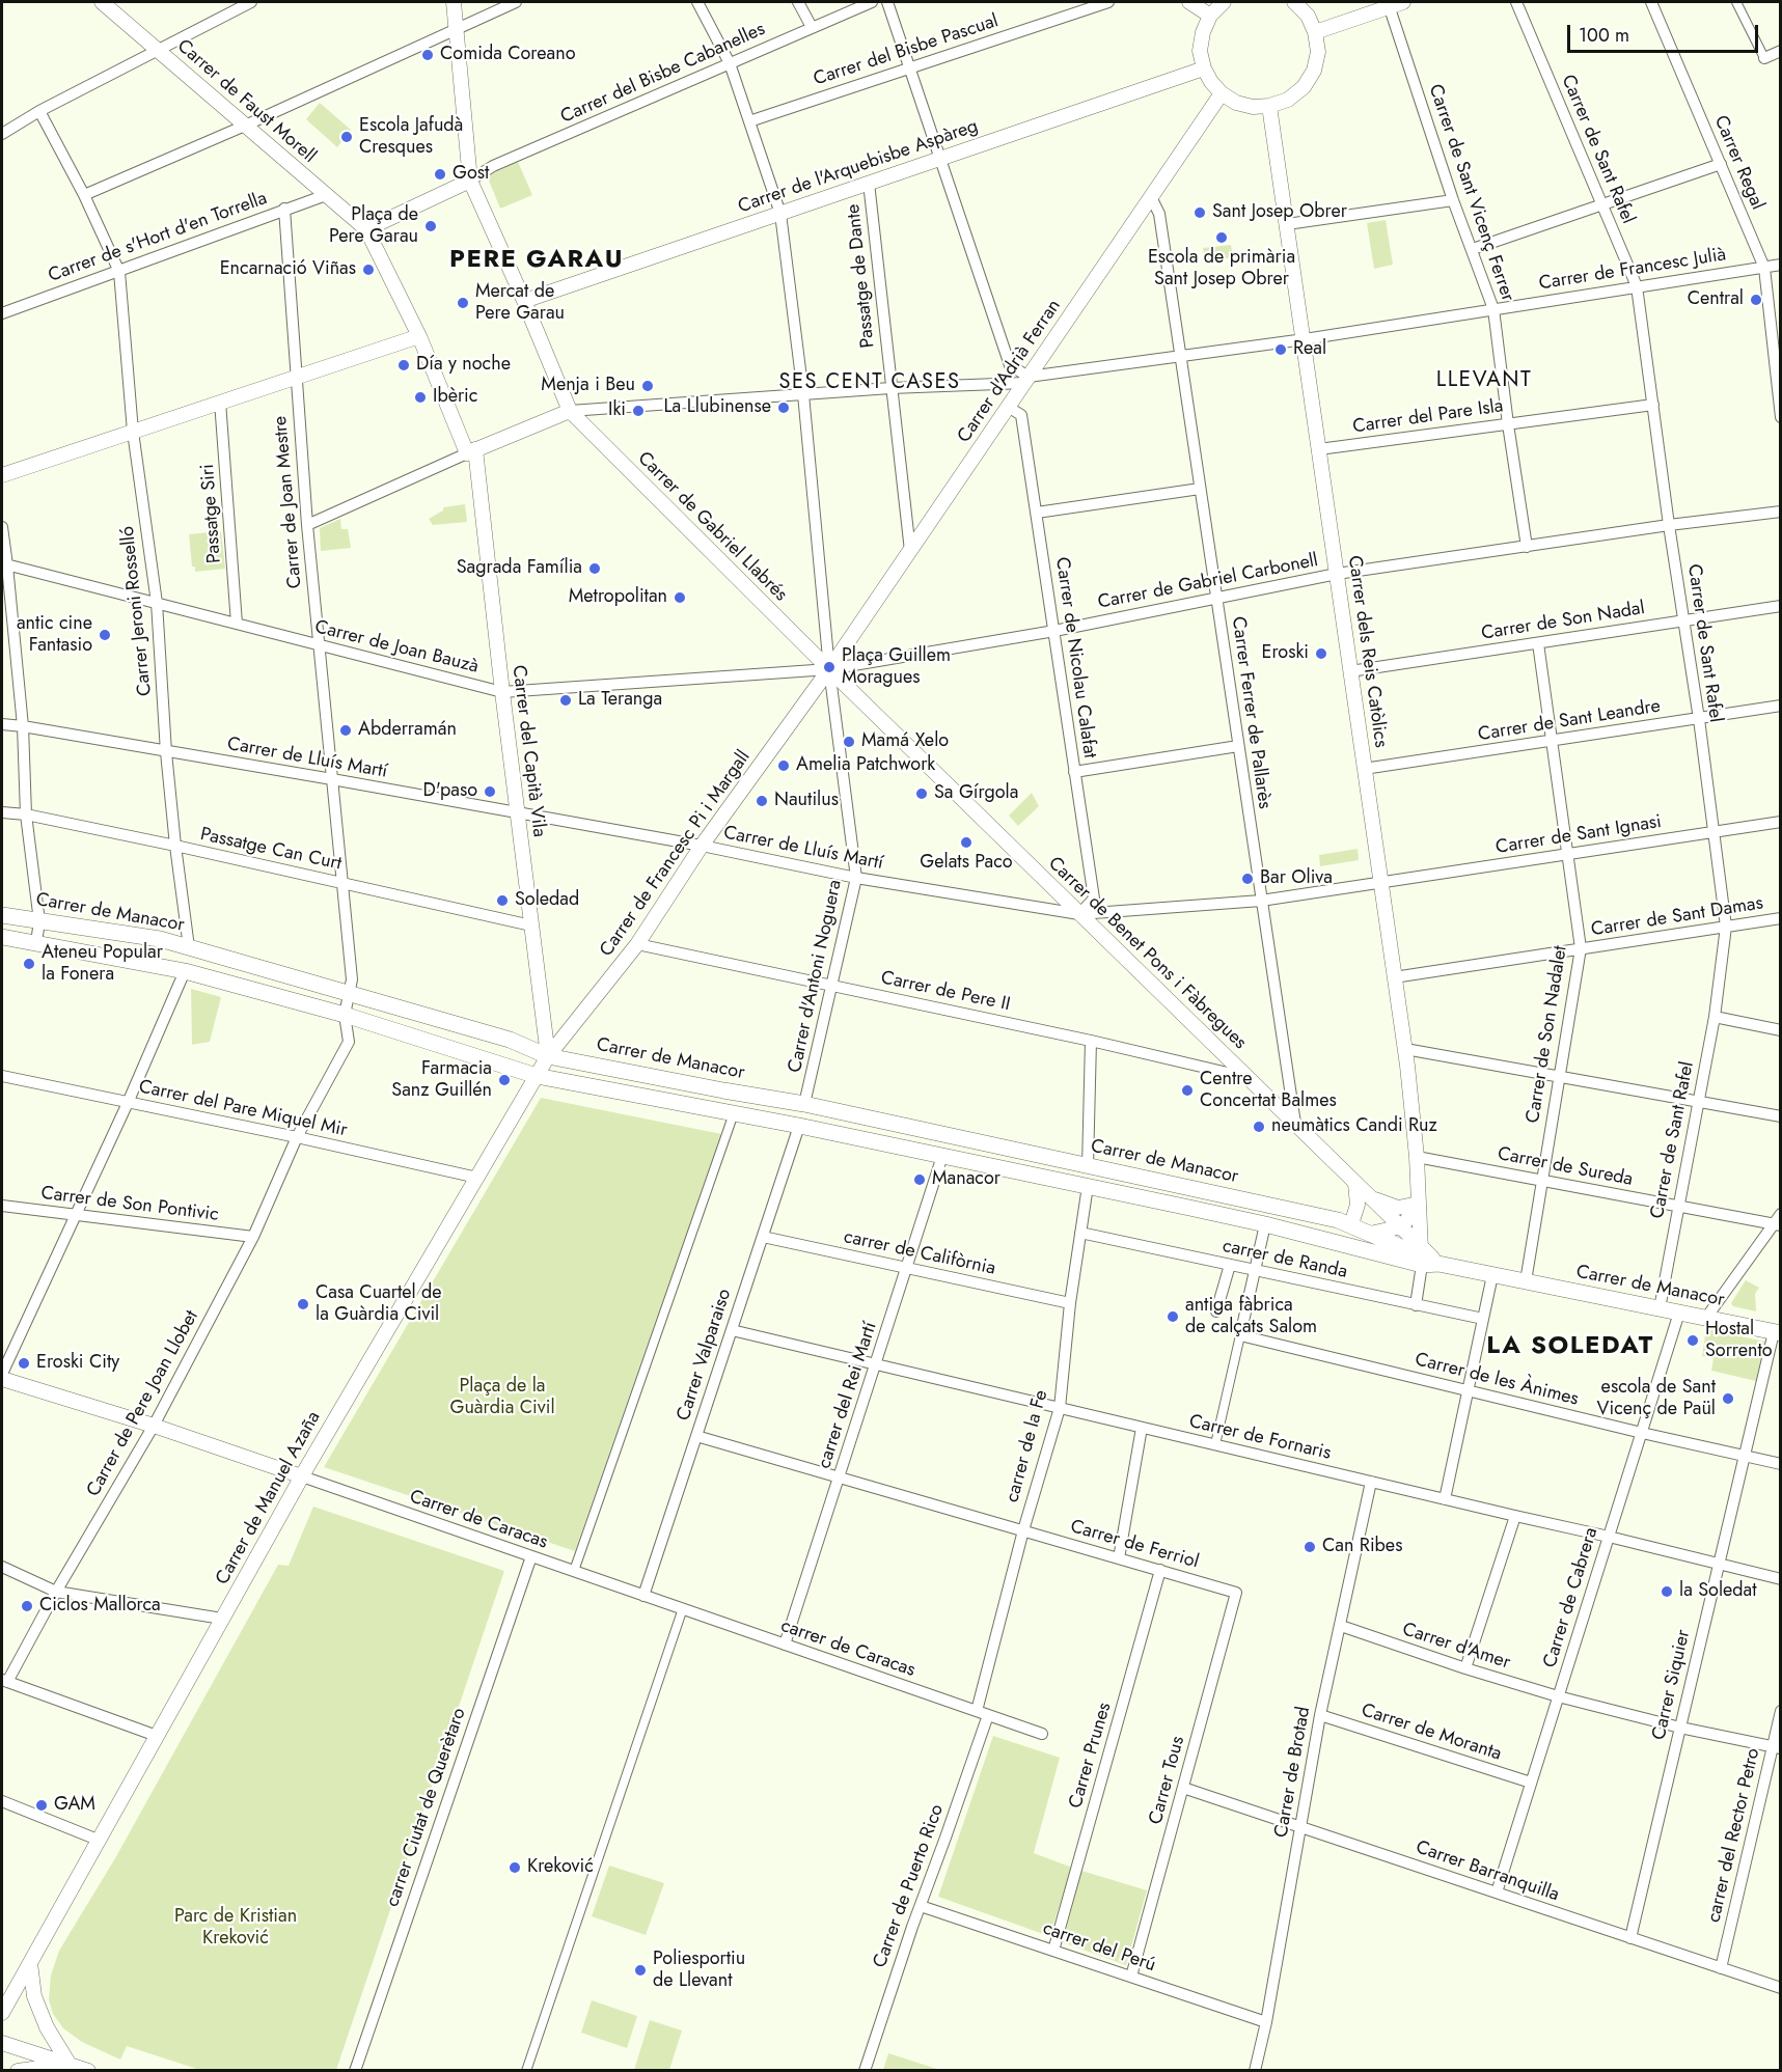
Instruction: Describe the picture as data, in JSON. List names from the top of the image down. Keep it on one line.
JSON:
{"streets":{"main road":["Carrer de Manacor"],"street":["Carrer del Bisbe Pascual","Carrer del Bisbe Cabanelles","Carrer de Faust Morell","Carrer de Sant Rafel","Carrer Regal","Carrer de l'Arquebisbe Aspàreg","Carrer de Sant Vicenç Ferrer","Carrer de s'Hort d'en Torrella","Carrer de Francesc Julià","Passatge de Dante","Carrer d'Adrià Ferran","Carrer del Pare Isla","Carrer de Joan Mestre","Passatge Siri","Carrer de Gabriel Llabrés","Carrer de Gabriel Carbonell","Carrer Jeroni Rosselló","Carrer de Son Nadal","Carrer de Joan Bauzà","Carrer dels Reis Catòlics","Carrer de Nicolau Calafat","Carrer Ferrer de Pallarès","Carrer de Sant Leandre","Carrer del Capità Vila","Carrer de Lluís Martí","Carrer de Sant Ignasi","Passatge Can Curt","Carrer de Francesc Pi i Margall","Carrer de Sant Damas","Carrer de Benet Pons i Fàbregues","Carrer d'Antoni Noguera","Carrer de Pere II","Carrer de Son Nadalet","Carrer del Pare Miquel Mir","Carrer de Sureda","Carrer de Son Pontivic","carrer de Califòrnia","carrer de Randa","Carrer Valparaiso","Carrer de les Ànimes","carrer del Rei Martí","Carrer de Pere Joan Llobet","Carrer de Fornaris","carrer de la Fe","Carrer de Manuel Azaña","Carrer de Caracas","Carrer de Ferriol","Carrer de Cabrera","Carrer d'Amer","carrer de Caracas","Carrer Siquier","Carrer de Moranta","Carrer Prunes","Carrer de Brotad","Carrer Tous","carrer Ciutat de Querètaro","carrer del Rector Petro","Carrer Barranquilla","Carrer de Puerto Rico","carrer del Perú"]},"crossings":[["Carrer del Bisbe Pascual","Carrer d'Antoni Noguera"],["Carrer del Bisbe Cabanelles","Carrer d'Antoni Noguera"],["Carrer de Faust Morell","Carrer de s'Hort d'en Torrella"],["Carrer de Sant Rafel","Carrer de Francesc Julià"],["Carrer de Sant Rafel","Carrer del Pare Isla"],["Carrer de Sant Rafel","Carrer de Gabriel Carbonell"],["Carrer de Sant Rafel","Carrer de Son Nadal"],["Carrer de Sant Rafel","Carrer de Sant Leandre"],["Carrer de Sant Rafel","Carrer de Sant Ignasi"],["Carrer de Sant Rafel","Carrer de Manacor"],["Carrer de Sant Rafel","Carrer de Sant Damas"],["Carrer de Sant Rafel","Carrer de Sureda"],["Carrer Regal","Carrer de Francesc Julià"],["Carrer de l'Arquebisbe Aspàreg","Passatge de Dante"],["Carrer de l'Arquebisbe Aspàreg","Carrer d'Antoni Noguera"],["Carrer de Sant Vicenç Ferrer","Carrer de Francesc Julià"],["Carrer de Sant Vicenç Ferrer","Carrer del Pare Isla"],["Carrer de Sant Vicenç Ferrer","Carrer de Gabriel Carbonell"],["Carrer de s'Hort d'en Torrella","Carrer de Joan Mestre"],["Carrer de s'Hort d'en Torrella","Carrer Jeroni Rosselló"],["Carrer de Francesc Julià","Passatge de Dante"],["Carrer de Francesc Julià","Carrer d'Adrià Ferran"],["Carrer de Francesc Julià","Carrer de Gabriel Llabrés"],["Carrer de Francesc Julià","Carrer dels Reis Catòlics"],["Carrer de Francesc Julià","Carrer Ferrer de Pallarès"],["Carrer de Francesc Julià","Carrer d'Antoni Noguera"],["Passatge de Dante","Carrer d'Adrià Ferran"],["Carrer d'Adrià Ferran","Carrer de Gabriel Llabrés"],["Carrer d'Adrià Ferran","Carrer de Gabriel Carbonell"],["Carrer d'Adrià Ferran","Carrer de Joan Bauzà"],["Carrer d'Adrià Ferran","Carrer de Nicolau Calafat"],["Carrer d'Adrià Ferran","Carrer Ferrer de Pallarès"],["Carrer d'Adrià Ferran","Carrer de Francesc Pi i Margall"],["Carrer d'Adrià Ferran","Carrer de Benet Pons i Fàbregues"],["Carrer d'Adrià Ferran","Carrer d'Antoni Noguera"],["Carrer del Pare Isla","Carrer dels Reis Catòlics"],["Carrer de Joan Mestre","Carrer de Joan Bauzà"],["Carrer de Joan Mestre","Carrer de Lluís Martí"],["Carrer de Joan Mestre","Passatge Can Curt"],["Carrer de Joan Mestre","Carrer de Manacor"],["Carrer de Joan Mestre","Carrer del Pare Miquel Mir"],["Carrer de Joan Mestre","Carrer de Pere Joan Llobet"],["Passatge Siri","Carrer de Joan Bauzà"],["Carrer de Gabriel Llabrés","Carrer de Gabriel Carbonell"],["Carrer de Gabriel Llabrés","Carrer de Joan Bauzà"],["Carrer de Gabriel Llabrés","Carrer de Francesc Pi i Margall"],["Carrer de Gabriel Llabrés","Carrer de Benet Pons i Fàbregues"],["Carrer de Gabriel Llabrés","Carrer d'Antoni Noguera"],["Carrer de Gabriel Carbonell","Carrer de Joan Bauzà"],["Carrer de Gabriel Carbonell","Carrer dels Reis Catòlics"],["Carrer de Gabriel Carbonell","Carrer de Nicolau Calafat"],["Carrer de Gabriel Carbonell","Carrer Ferrer de Pallarès"],["Carrer de Gabriel Carbonell","Carrer de Francesc Pi i Margall"],["Carrer de Gabriel Carbonell","Carrer de Benet Pons i Fàbregues"],["Carrer de Gabriel Carbonell","Carrer d'Antoni Noguera"],["Carrer Jeroni Rosselló","Carrer de Joan Bauzà"],["Carrer Jeroni Rosselló","Carrer de Lluís Martí"],["Carrer Jeroni Rosselló","Passatge Can Curt"],["Carrer Jeroni Rosselló","Carrer de Manacor"],["Carrer de Son Nadal","Carrer dels Reis Catòlics"],["Carrer de Son Nadal","Carrer de Son Nadalet"],["Carrer de Joan Bauzà","Carrer del Capità Vila"],["Carrer de Joan Bauzà","Carrer de Francesc Pi i Margall"],["Carrer de Joan Bauzà","Carrer de Benet Pons i Fàbregues"],["Carrer de Joan Bauzà","Carrer d'Antoni Noguera"],["Carrer dels Reis Catòlics","Carrer de Sant Leandre"],["Carrer dels Reis Catòlics","Carrer de Lluís Martí"],["Carrer dels Reis Catòlics","Carrer de Sant Ignasi"],["Carrer dels Reis Catòlics","Carrer de Manacor"],["Carrer dels Reis Catòlics","Carrer de Sant Damas"],["Carrer dels Reis Catòlics","Carrer de Benet Pons i Fàbregues"],["Carrer dels Reis Catòlics","Carrer de Sureda"],["Carrer de Nicolau Calafat","Carrer de Lluís Martí"],["Carrer de Nicolau Calafat","Carrer de Benet Pons i Fàbregues"],["Carrer Ferrer de Pallarès","Carrer de Lluís Martí"],["Carrer Ferrer de Pallarès","Carrer de Benet Pons i Fàbregues"],["Carrer de Sant Leandre","Carrer de Son Nadalet"],["Carrer del Capità Vila","Carrer de Lluís Martí"],["Carrer del Capità Vila","Passatge Can Curt"],["Carrer del Capità Vila","Carrer de Francesc Pi i Margall"],["Carrer del Capità Vila","Carrer de Manacor"],["Carrer del Capità Vila","Carrer de Manuel Azaña"],["Carrer de Lluís Martí","Carrer de Sant Ignasi"],["Carrer de Lluís Martí","Carrer de Francesc Pi i Margall"],["Carrer de Lluís Martí","Carrer de Benet Pons i Fàbregues"],["Carrer de Lluís Martí","Carrer d'Antoni Noguera"],["Carrer de Sant Ignasi","Carrer de Son Nadalet"],["Carrer de Francesc Pi i Margall","Carrer de Manacor"],["Carrer de Francesc Pi i Margall","Carrer de Benet Pons i Fàbregues"],["Carrer de Francesc Pi i Margall","Carrer d'Antoni Noguera"],["Carrer de Francesc Pi i Margall","Carrer de Pere II"],["Carrer de Francesc Pi i Margall","Carrer de Manuel Azaña"],["Carrer de Manacor","Carrer de Benet Pons i Fàbregues"],["Carrer de Manacor","Carrer d'Antoni Noguera"],["Carrer de Manacor","Carrer de Son Nadalet"],["Carrer de Manacor","Carrer Valparaiso"],["Carrer de Manacor","carrer del Rei Martí"],["Carrer de Manacor","carrer de la Fe"],["Carrer de Manacor","Carrer de Manuel Azaña"],["Carrer de Manacor","Carrer de Cabrera"],["Carrer de Manacor","Carrer Siquier"],["Carrer de Sant Damas","Carrer de Son Nadalet"],["Carrer de Benet Pons i Fàbregues","Carrer d'Antoni Noguera"],["Carrer de Benet Pons i Fàbregues","Carrer de Pere II"],["Carrer d'Antoni Noguera","Carrer de Pere II"],["Carrer de Son Nadalet","Carrer de Sureda"],["Carrer del Pare Miquel Mir","Carrer de Pere Joan Llobet"],["Carrer del Pare Miquel Mir","Carrer de Manuel Azaña"],["Carrer de Son Pontivic","Carrer de Pere Joan Llobet"],["carrer de Califòrnia","Carrer Valparaiso"],["carrer de Califòrnia","carrer del Rei Martí"],["carrer de Califòrnia","carrer de la Fe"],["carrer de Randa","carrer de la Fe"],["Carrer Valparaiso","Carrer de Fornaris"],["Carrer Valparaiso","Carrer de Caracas"],["Carrer Valparaiso","Carrer de Ferriol"],["Carrer Valparaiso","carrer de Caracas"],["Carrer de les Ànimes","Carrer de Cabrera"],["Carrer de les Ànimes","Carrer Siquier"],["carrer del Rei Martí","Carrer de Fornaris"],["carrer del Rei Martí","Carrer de Ferriol"],["carrer del Rei Martí","carrer de Caracas"],["Carrer de Fornaris","carrer de la Fe"],["Carrer de Fornaris","Carrer de Cabrera"],["Carrer de Fornaris","Carrer Siquier"],["Carrer de Fornaris","Carrer de Brotad"],["carrer de la Fe","Carrer de Ferriol"],["carrer de la Fe","carrer de Caracas"],["Carrer de Manuel Azaña","Carrer de Caracas"],["Carrer de Caracas","carrer de Caracas"],["Carrer de Caracas","carrer Ciutat de Querètaro"],["Carrer de Ferriol","Carrer Prunes"],["Carrer de Ferriol","Carrer Tous"],["Carrer de Cabrera","Carrer d'Amer"],["Carrer de Cabrera","Carrer de Moranta"],["Carrer de Cabrera","Carrer Barranquilla"],["Carrer d'Amer","Carrer Siquier"],["Carrer d'Amer","Carrer de Brotad"],["Carrer d'Amer","carrer del Rector Petro"],["carrer de Caracas","Carrer de Puerto Rico"],["Carrer Siquier","Carrer Barranquilla"],["Carrer de Moranta","Carrer de Brotad"],["Carrer Prunes","carrer del Perú"],["Carrer de Brotad","Carrer Barranquilla"],["Carrer de Brotad","carrer del Perú"],["Carrer Tous","Carrer Barranquilla"],["Carrer Tous","carrer del Perú"],["carrer del Rector Petro","Carrer Barranquilla"],["Carrer de Puerto Rico","carrer del Perú"]],"districts":["PERE GARAU","LLEVANT","SES CENT CASES","LA SOLEDAT"],"parks":["Plaça de la Guàrdia Civil","Parc de Kristian Kreković"],"places":["Comida Coreano","Escola Jafudà Cresques","Gost","Sant Josep Obrer","Plaça de Pere Garau","Escola de primària Sant Josep Obrer","Encarnació Viñas","Central","Mercat de Pere Garau","Real","Día y noche","Menja i Beu","Ibèric","La Llubinense","Iki","Sagrada Família","Metropolitan","antic cine Fantasio","Eroski","Plaça Guillem Moragues","La Teranga","Abderramán","Mamá Xelo","Amelia Patchwork","D'paso","Sa Gírgola","Nautilus","Gelats Paco","Bar Oliva","Soledad","Ateneu Popular la Fonera","Farmacia Sanz Guillén","Centre Concertat Balmes","neumàtics Candi Ruz","Manacor","Casa Cuartel de la Guàrdia Civil","antiga fàbrica de calçats Salom","Hostal Sorrento","Eroski City","escola de Sant Vicenç de Paül","Can Ribes","la Soledat","Ciclos Mallorca","GAM","Kreković","Poliesportiu de Llevant"],"scale_bar":"100 m"}
